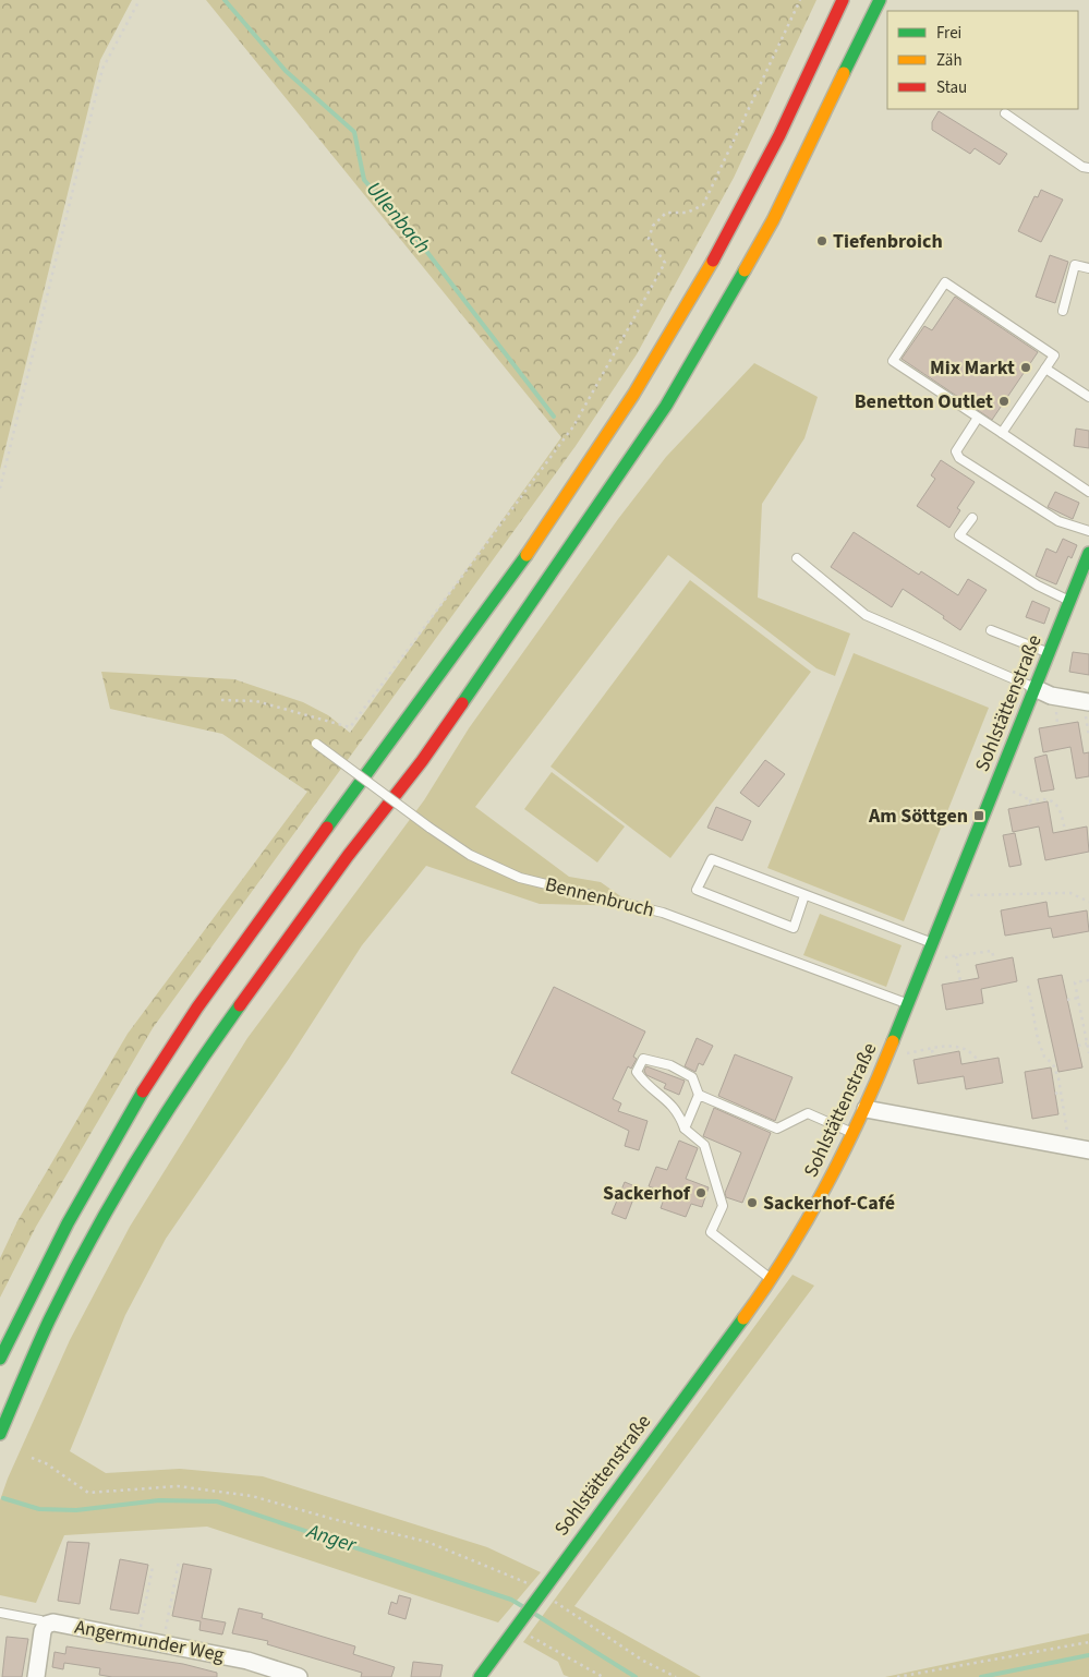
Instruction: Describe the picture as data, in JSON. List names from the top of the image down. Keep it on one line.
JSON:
{"streets":{"main road":["Sohlstättenstraße"],"street":["Angermunder Weg"],"lane":["Bennenbruch"]},"crossings":[["Sohlstättenstraße","Bennenbruch"]],"water":["Ullenbach","Anger"],"places":{"other":["Tiefenbroich","Mix Markt","Benetton Outlet","Sackerhof","Sackerhof-Café"],"transit":["Am Söttgen"]},"legend":["Frei","Zäh","Stau"]}
